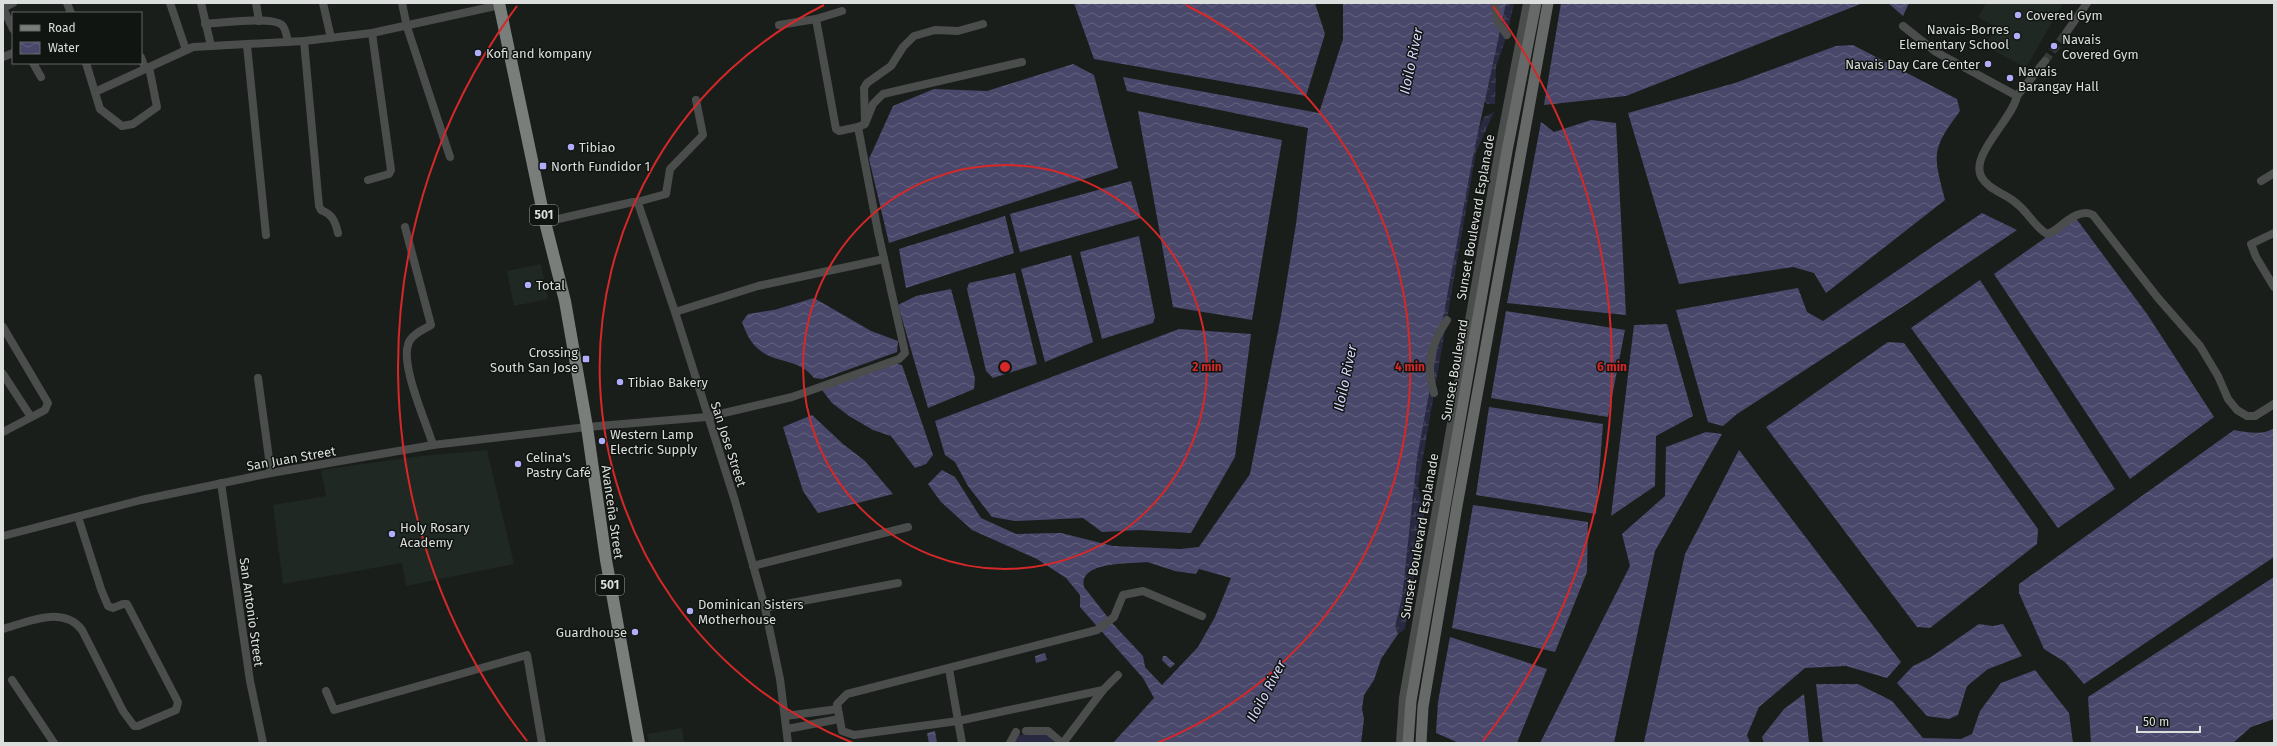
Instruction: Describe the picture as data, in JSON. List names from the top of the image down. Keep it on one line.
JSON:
{"streets":{"main road":["501","Sunset Boulevard","Avanceña Street"],"street":["Sunset Boulevard Esplanade","San Jose Street","San Juan Street","San Antonio Street"]},"crossings":[["San Jose Street","San Juan Street"],["San Juan Street","Avanceña Street"],["San Juan Street","San Antonio Street"]],"water":["Iloilo River"],"places":{"other":["Covered Gym","Navais-Borres Elementary School","Navais Covered Gym","Kofi and kompany","Navais Day Care Center","Navais Barangay Hall","Tibiao","Total","Tibiao Bakery","Western Lamp Electric Supply","Celina's Pastry Café","Holy Rosary Academy","Dominican Sisters Motherhouse","Guardhouse"],"transit":["North Fundidor 1","Crossing South San Jose"]},"legend":["Road","Water"],"scale_bar":"50 m","rings":["2 min","4 min","6 min"]}
